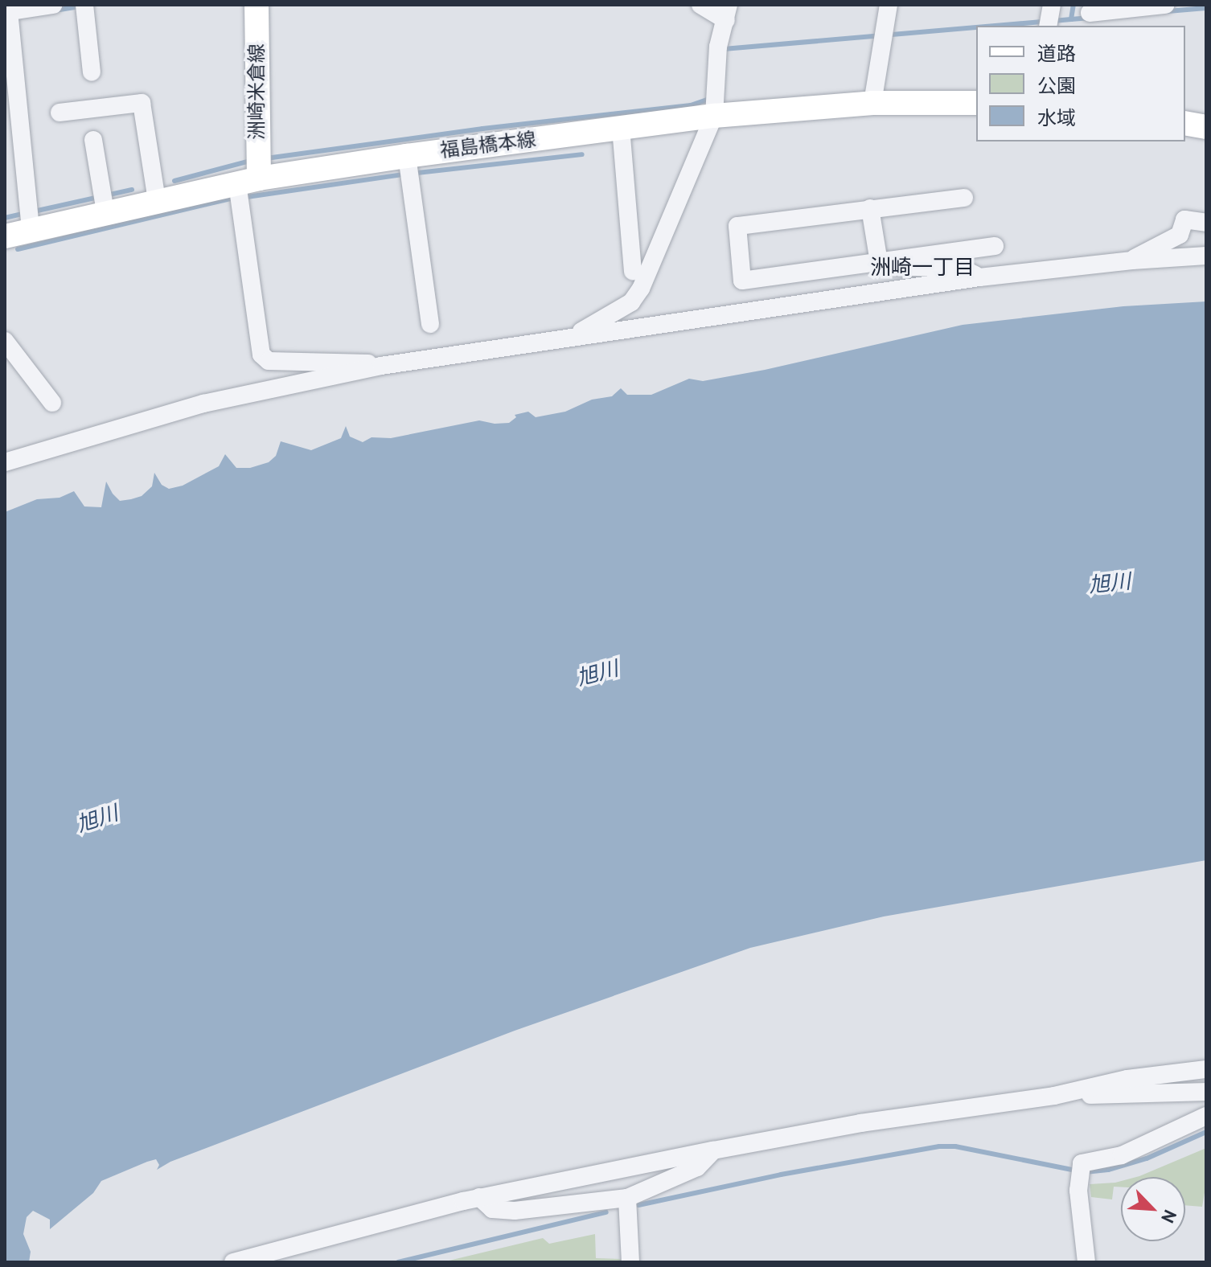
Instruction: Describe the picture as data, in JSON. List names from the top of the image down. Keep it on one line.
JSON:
{"streets":{"main road":["洲崎米倉線","福島橋本線"]},"crossings":[["洲崎米倉線","福島橋本線"]],"districts":["洲崎一丁目"],"water":["旭川"],"legend":["道路","公園","水域"],"north":"bottom right"}
